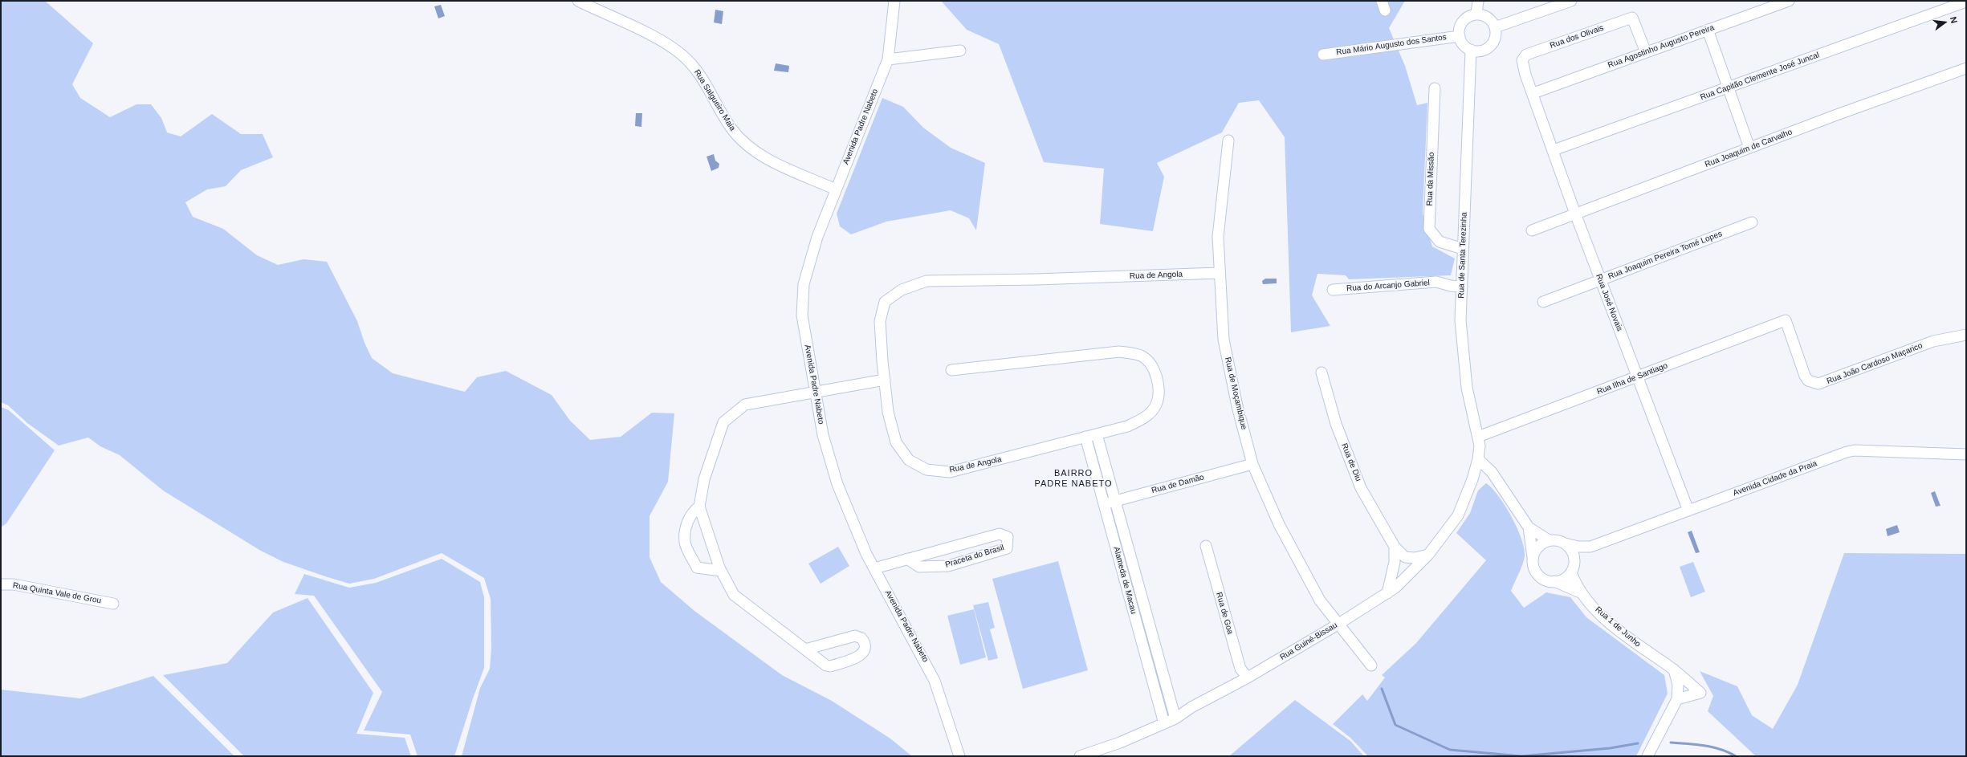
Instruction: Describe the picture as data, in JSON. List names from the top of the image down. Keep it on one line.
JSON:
{"streets":{"street":["Rua dos Olivais","Rua Mário Augusto dos Santos","Rua Agostinho Augusto Pereira","Rua Capitão Clemente José Juncal","Rua Salgueiro Maia","Avenida Padre Nabeto","Rua Joaquim de Carvalho","Rua da Missão","Rua de Santa Terezinha","Rua Joaquim Pereira Tomé Lopes","Rua de Angola","Rua do Arcanjo Gabriel","Rua José Novais","Rua João Cardoso Maçarico","Rua Ilha de Santiago","Rua de Moçambique","Rua de Diu","Avenida Cidade da Praia","Rua de Damão","Praceta do Brasil","Alameda de Macau","Rua Quinta Vale de Grou","Rua de Goa","Rua 1 de Junho","Rua Guiné-Bissau"]},"crossings":[["Rua dos Olivais","Rua Agostinho Augusto Pereira"],["Rua dos Olivais","Rua José Novais"],["Rua Mário Augusto dos Santos","Rua de Santa Terezinha"],["Rua Agostinho Augusto Pereira","Rua José Novais"],["Rua Capitão Clemente José Juncal","Rua José Novais"],["Rua Salgueiro Maia","Avenida Padre Nabeto"],["Avenida Padre Nabeto","Praceta do Brasil"],["Rua Joaquim de Carvalho","Rua José Novais"],["Rua da Missão","Rua de Santa Terezinha"],["Rua de Santa Terezinha","Rua do Arcanjo Gabriel"],["Rua de Santa Terezinha","Rua Ilha de Santiago"],["Rua de Santa Terezinha","Rua Guiné-Bissau"],["Rua Joaquim Pereira Tomé Lopes","Rua José Novais"],["Rua de Angola","Rua de Moçambique"],["Rua de Angola","Alameda de Macau"],["Rua José Novais","Rua Ilha de Santiago"],["Rua José Novais","Avenida Cidade da Praia"],["Rua João Cardoso Maçarico","Rua Ilha de Santiago"],["Rua de Moçambique","Rua de Damão"],["Rua de Moçambique","Rua Guiné-Bissau"],["Rua de Diu","Rua Guiné-Bissau"],["Avenida Cidade da Praia","Rua 1 de Junho"],["Rua de Damão","Alameda de Macau"],["Alameda de Macau","Rua Guiné-Bissau"],["Rua de Goa","Rua Guiné-Bissau"]],"districts":["BAIRRO PADRE NABETO"],"north":"right"}
